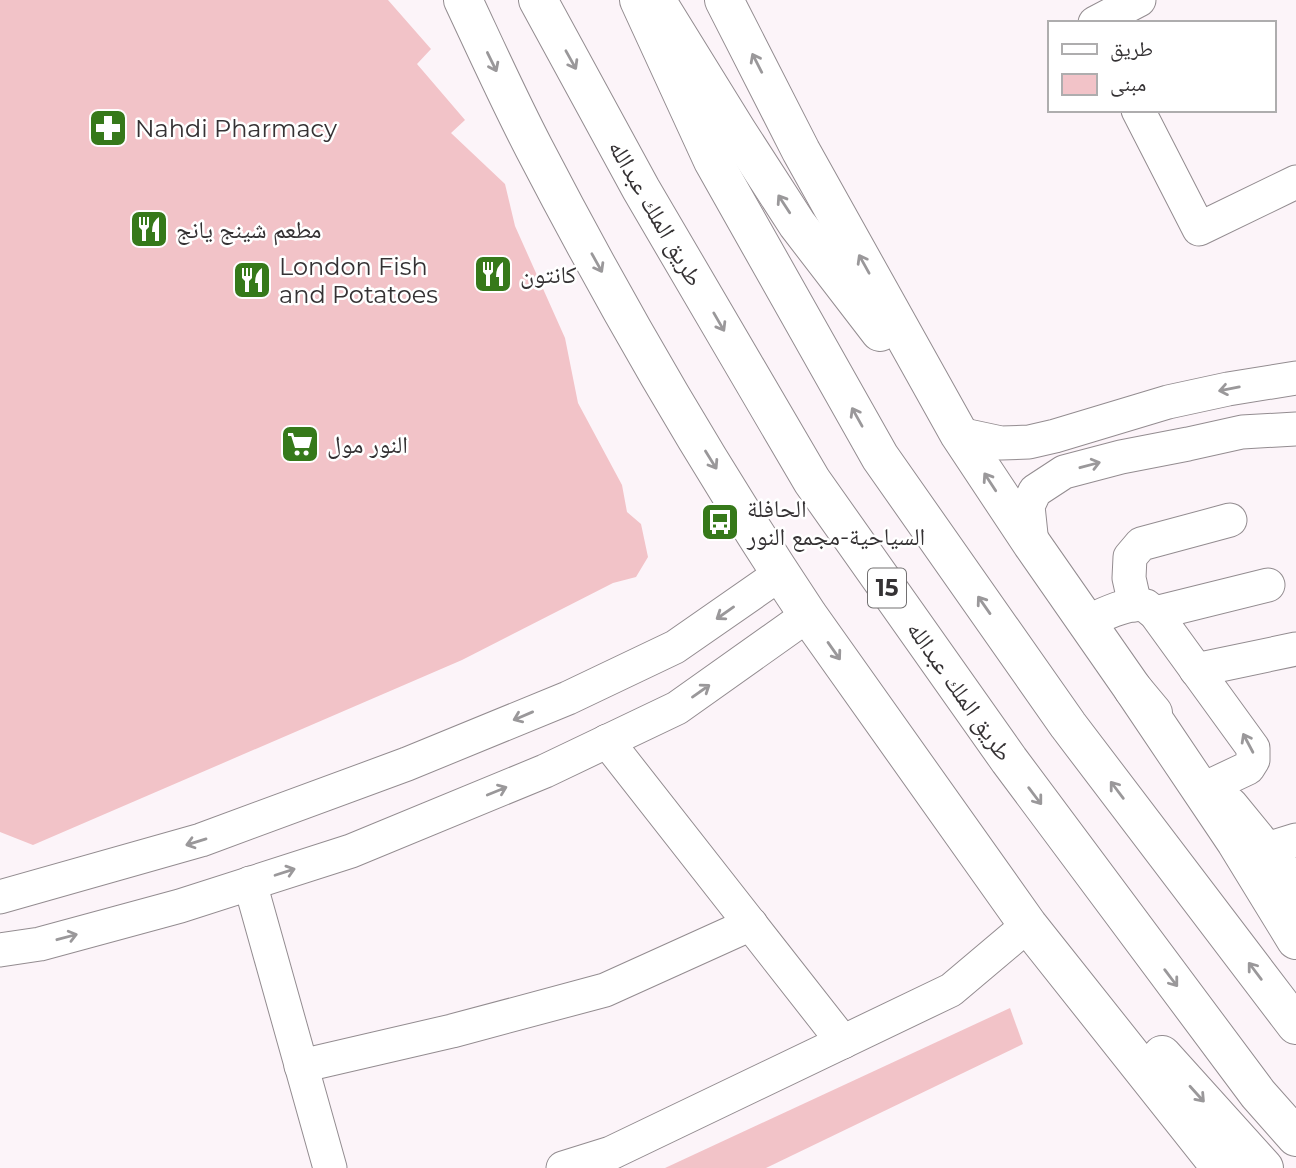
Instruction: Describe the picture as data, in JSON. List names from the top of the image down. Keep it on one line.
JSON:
{"streets":{"main road":["طريق الملك عبدالله","15"]},"places":{"pharmacy":["Nahdi Pharmacy"],"restaurant":["مطعم شينج يانج","كانتون","London Fish and Potatoes"],"supermarket":["النور مول"],"bus stop":["الحافلة السياحية-مجمع النور"]},"legend":["طريق","مبنى"]}
